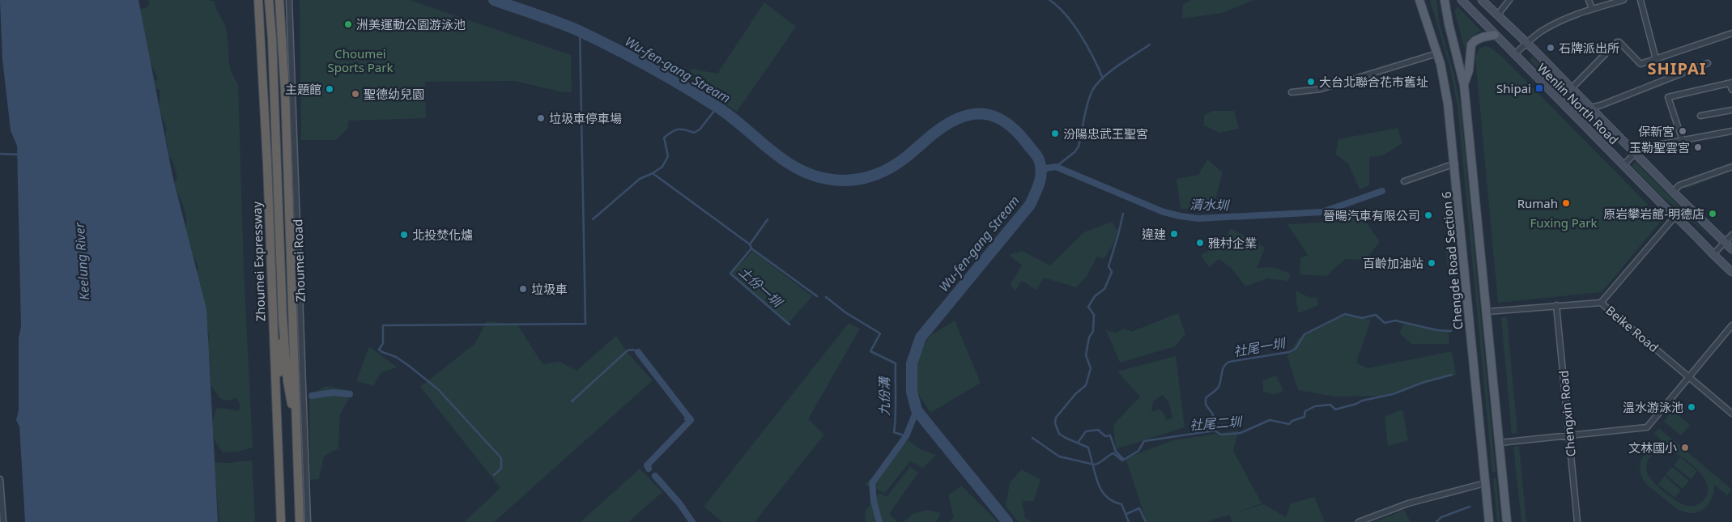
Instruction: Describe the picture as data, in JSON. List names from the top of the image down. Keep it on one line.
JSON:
{"streets":{"highway":["Zhoumei Expressway"],"main road":["Wenlin North Road","Chengde Road Section 6"],"street":["Zhoumei Road","Beike Road","Chengxin Road"]},"crossings":[["Beike Road","Chengxin Road"]],"districts":["SHIPAI"],"water":["Wu-fen-gang Stream","清水圳","Keelung River","土份一圳","社尾一圳","九份溝","社尾二圳"],"parks":["Choumei Sports Park","Fuxing Park"],"places":{"other":["洲美運動公園游泳池","石牌派出所","大台北聯合花市舊址","主題館","聖德幼兒園","垃圾車停車場","保新宮","汾陽忠武王聖宮","玉勒聖雲宮","Rumah","原岩攀岩館-明德店","晉暘汽車有限公司","違建","北投焚化爐","雅村企業","百齡加油站","垃圾車","溫水游泳池","文林國小"],"transit":["Shipai"]}}
